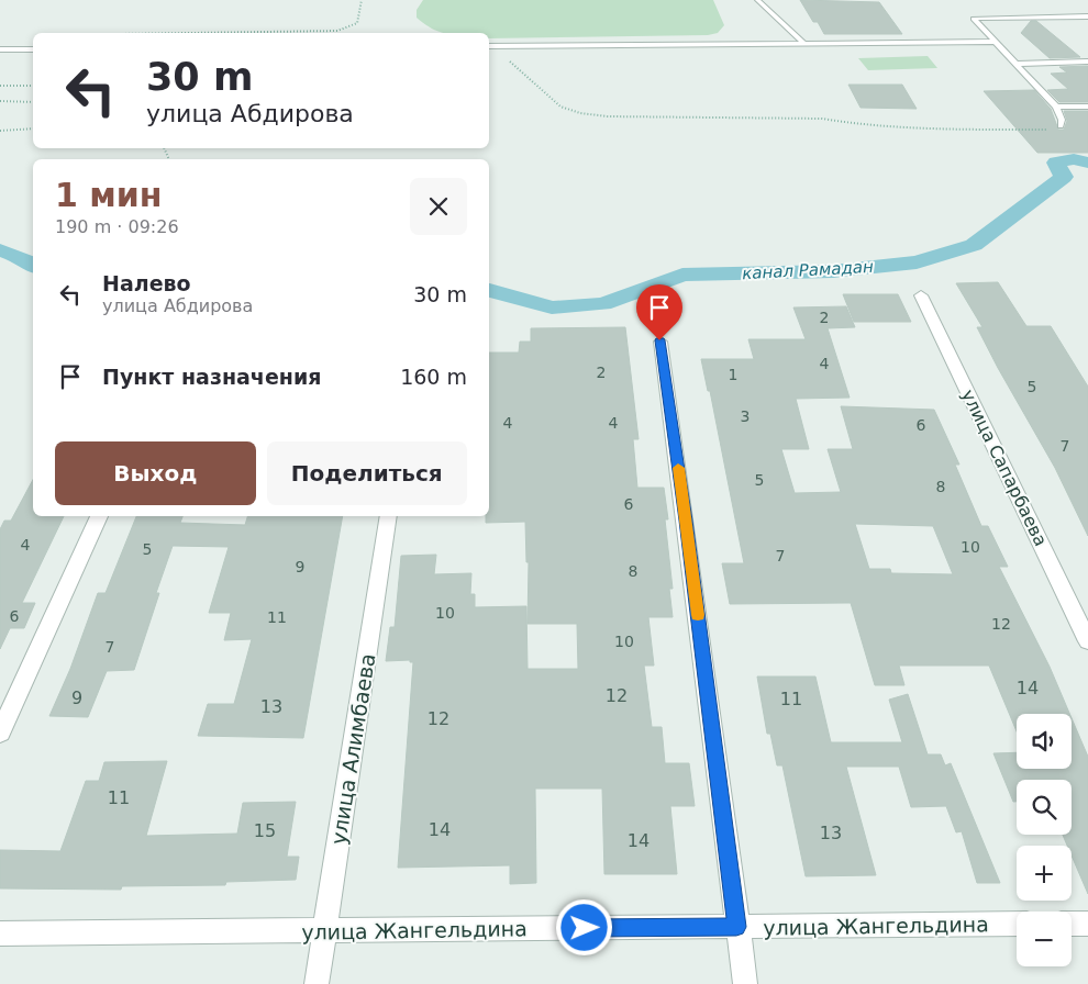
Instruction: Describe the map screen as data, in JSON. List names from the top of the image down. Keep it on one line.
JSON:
{"streets":{"street":["улица Сапарбаева","улица Алимбаева","улица Жангельдина"]},"crossings":[["улица Алимбаева","улица Жангельдина"]],"water":["канал Рамадан"],"house_numbers":["2","4","2","1","5","3","4","4","6","7","5","8","6","4","10","5","7","9","8","10","6","11","12","10","7","14","12","9","11","13","12","11","14","15","13","14"],"page":{"turn":["30 m","улица Абдирова"],"heading":["1 мин","190 m · 09:26"],"list":[{"name":"Налево","note":"улица Абдирова","value":"30 m"},{"name":"Пункт назначения","value":"160 m"}],"buttons":["Выход","Поделиться"],"map_buttons":["+","−"]}}
